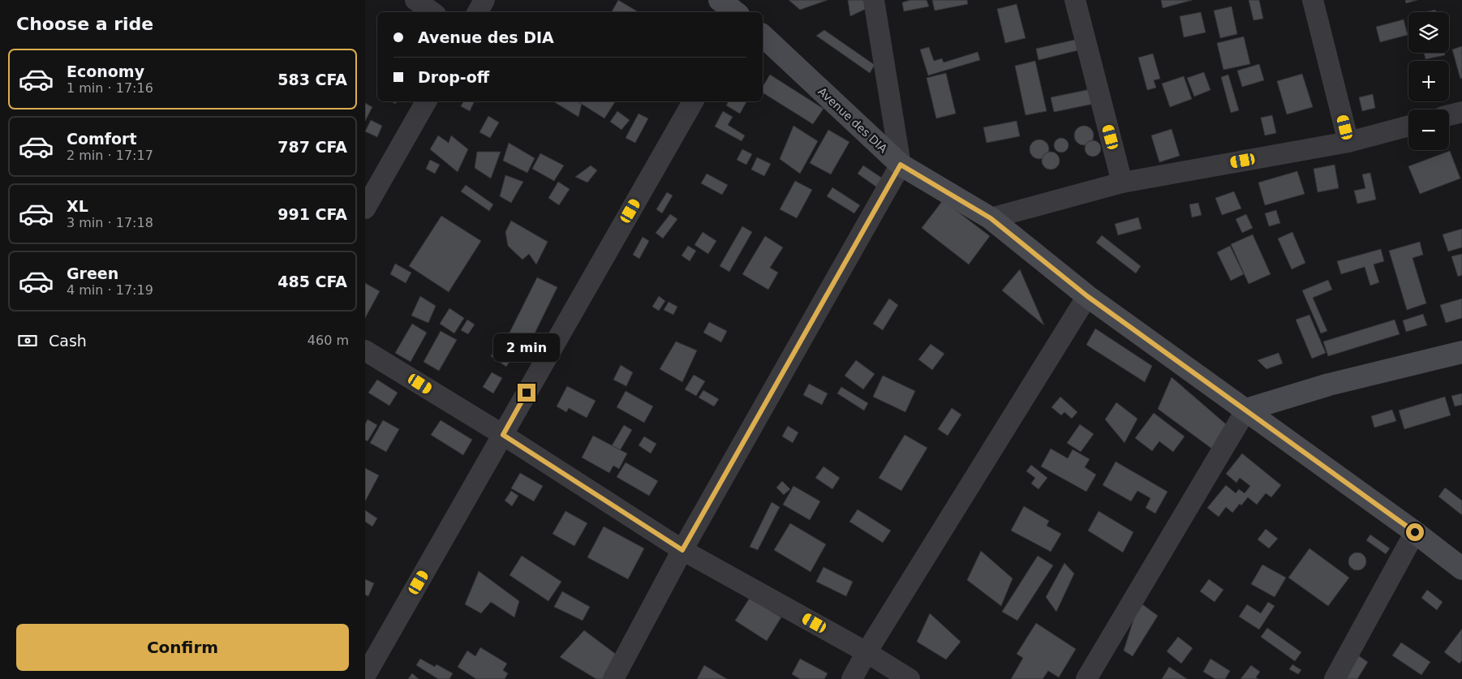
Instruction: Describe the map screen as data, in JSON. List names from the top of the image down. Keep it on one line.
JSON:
{"streets":{"street":["Avenue des DIA"]},"page":{"heading":"Choose a ride","map_buttons":["+","−"],"banner":["Avenue des DIA","Drop-off"],"list":[{"name":"Economy","note":"1 min · 17:16","value":"583 CFA"},{"name":"Comfort","note":"2 min · 17:17","value":"787 CFA"},{"name":"XL","note":"3 min · 17:18","value":"991 CFA"},{"name":"Green","note":"4 min · 17:19","value":"485 CFA"}],"pay":["Cash","460 m"],"bubble":"2 min","buttons":"Confirm"}}
